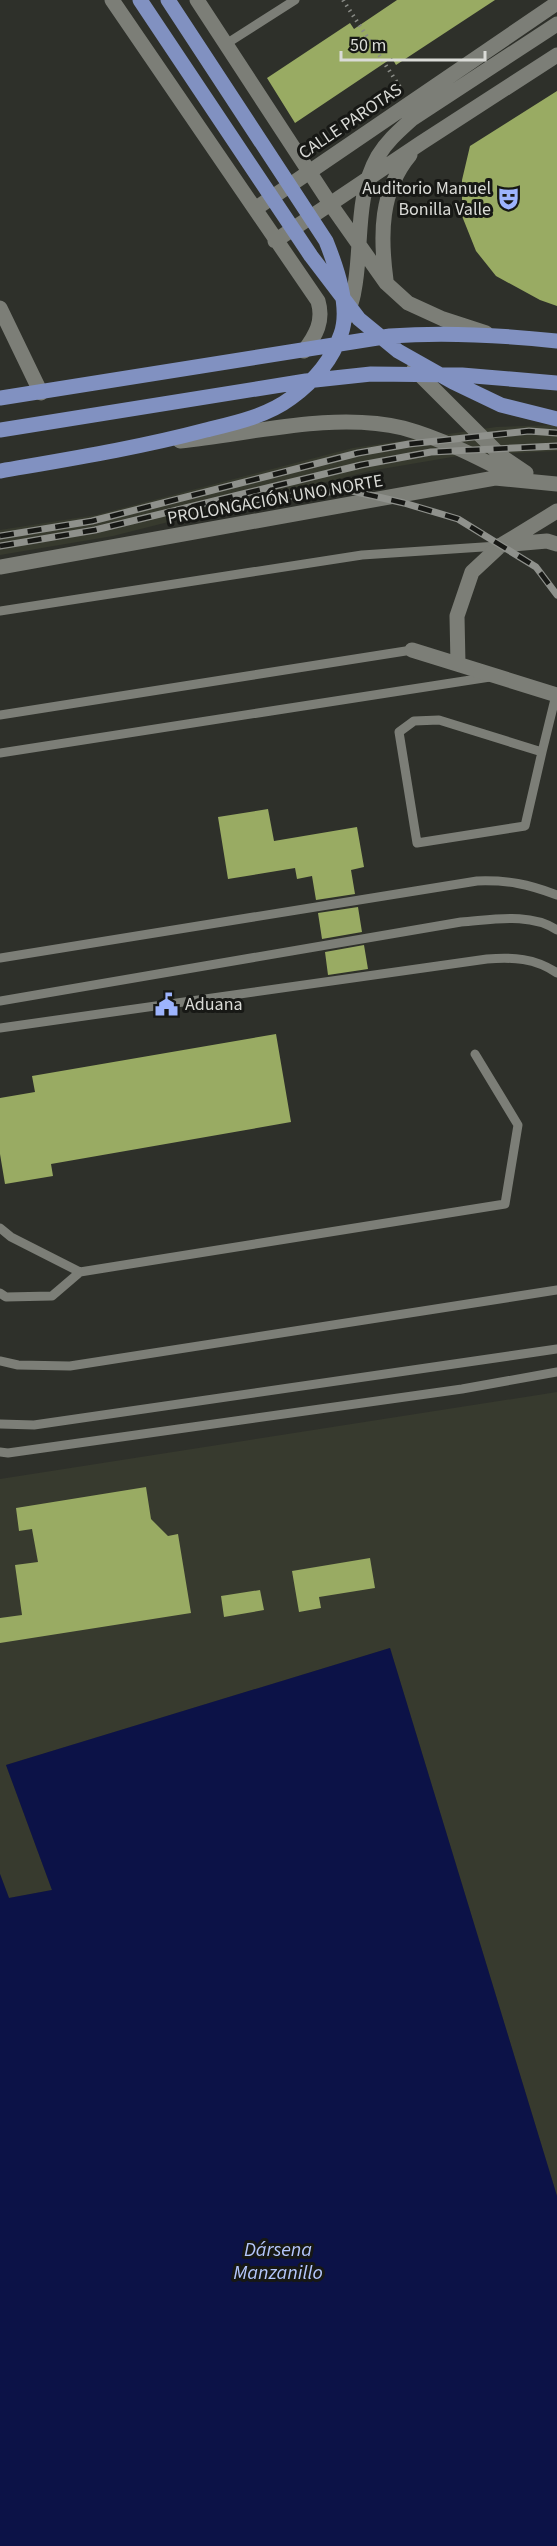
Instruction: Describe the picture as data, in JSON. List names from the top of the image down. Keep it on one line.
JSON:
{"streets":{"street":["CALLE PAROTAS","PROLONGACIÓN UNO NORTE"]},"water":["Dársena Manzanillo"],"places":{"theatre":["Auditorio Manuel Bonilla Valle"],"public building":["Aduana"]},"scale_bar":"50 m"}
